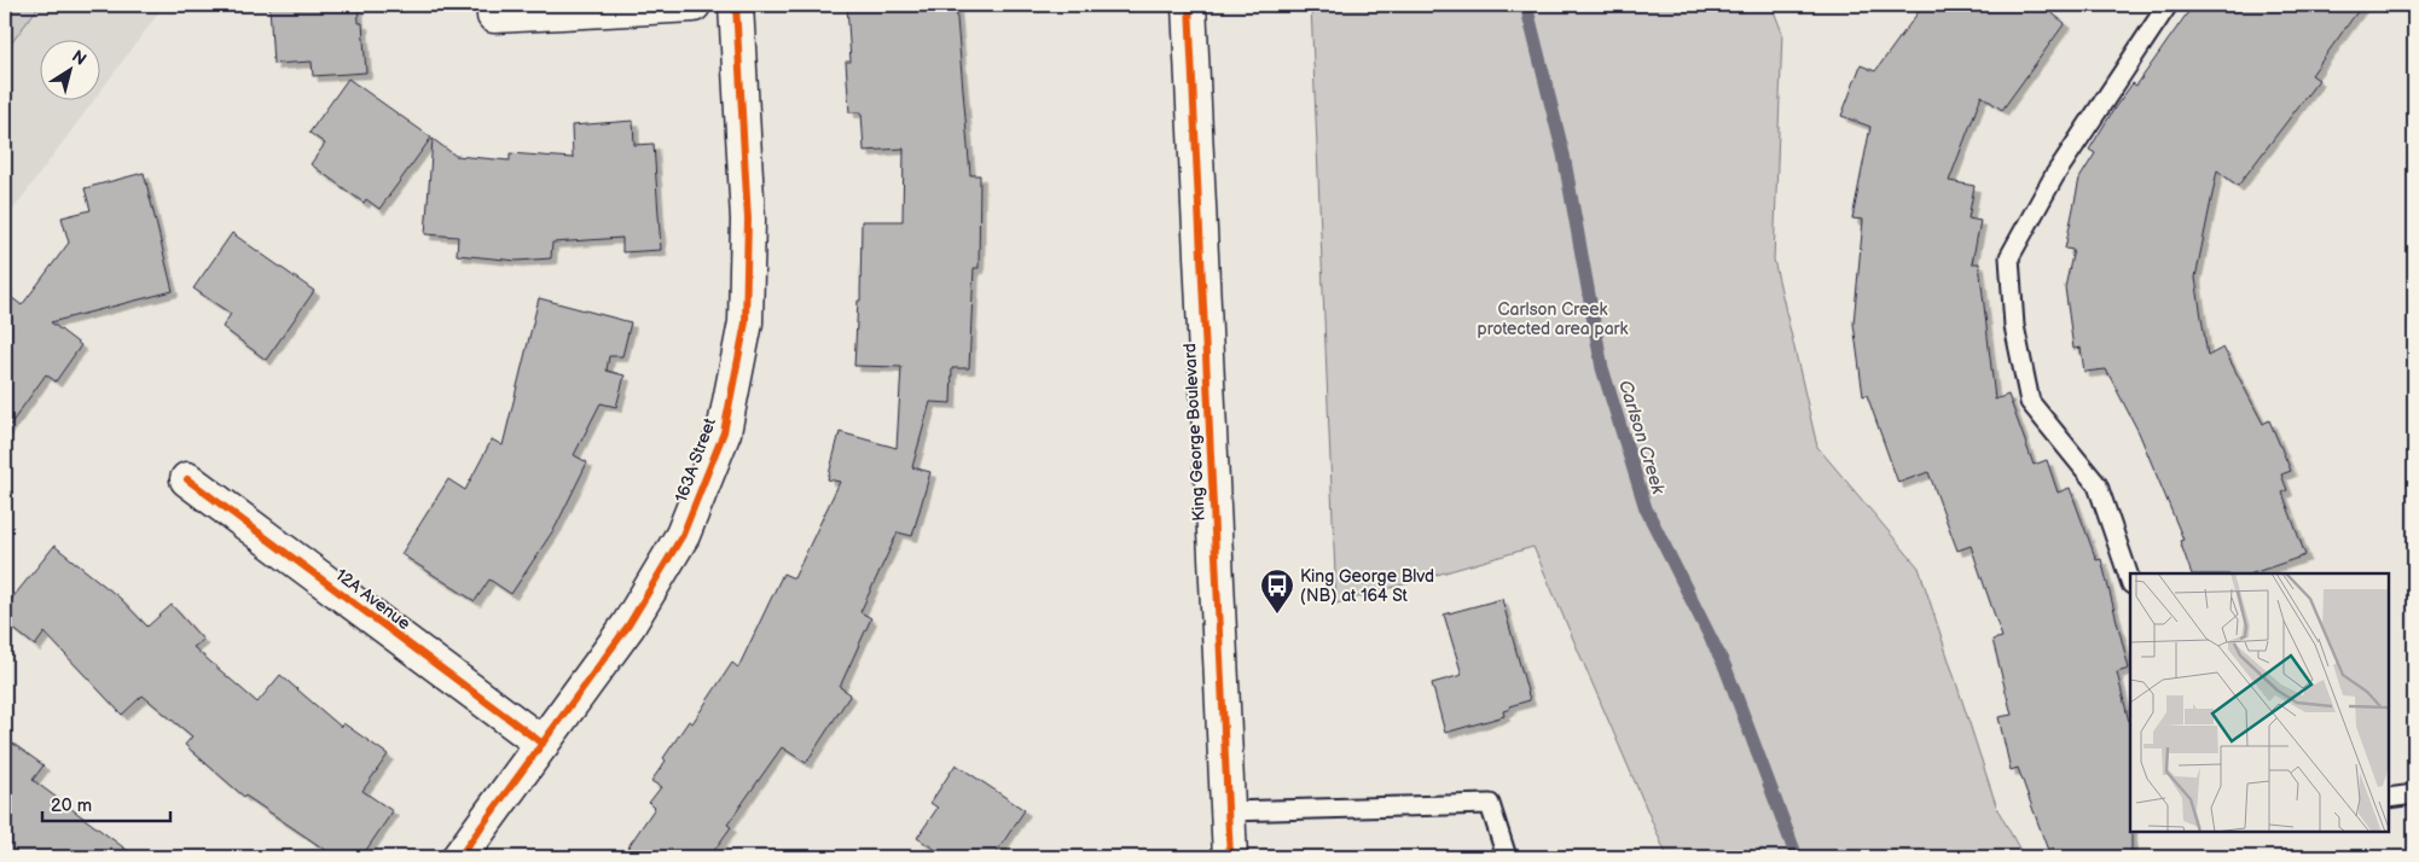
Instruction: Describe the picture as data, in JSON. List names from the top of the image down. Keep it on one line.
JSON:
{"streets":{"street":["King George Boulevard","163A Street","12A Avenue"]},"crossings":[["163A Street","12A Avenue"]],"water":["Carlson Creek"],"parks":["Carlson Creek protected area park"],"places":{"bus stop":["King George Blvd (NB) at 164 St"]},"scale_bar":"20 m","north":"top right"}
